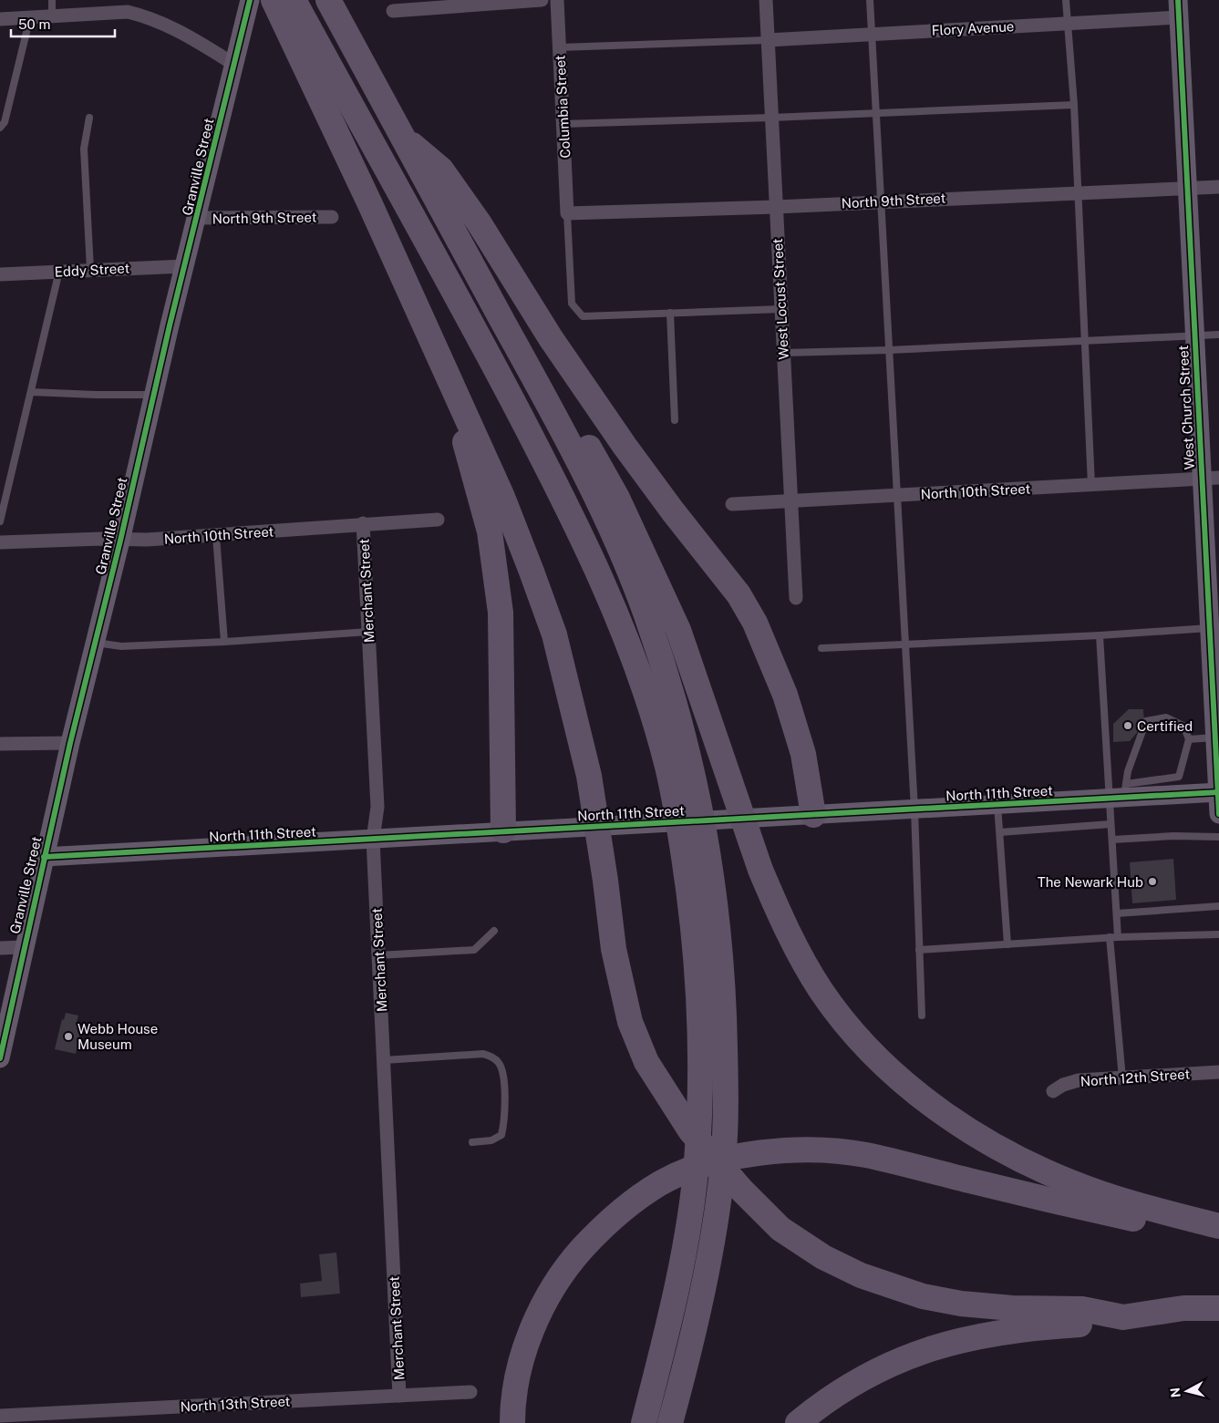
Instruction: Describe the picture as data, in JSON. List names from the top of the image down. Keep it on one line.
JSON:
{"streets":{"street":["Flory Avenue","Columbia Street","Granville Street","North 9th Street","Eddy Street","West Locust Street","West Church Street","North 10th Street","Merchant Street","North 11th Street","North 12th Street","North 13th Street"]},"crossings":[["Flory Avenue","West Locust Street"],["Flory Avenue","West Church Street"],["Columbia Street","North 9th Street"],["Granville Street","North 9th Street"],["Granville Street","Eddy Street"],["Granville Street","North 10th Street"],["Granville Street","North 11th Street"],["North 9th Street","West Locust Street"],["North 9th Street","West Church Street"],["West Locust Street","North 10th Street"],["West Church Street","North 10th Street"],["West Church Street","North 11th Street"],["North 10th Street","Merchant Street"],["Merchant Street","North 11th Street"],["Merchant Street","North 13th Street"]],"places":["Certified","The Newark Hub","Webb House Museum"],"scale_bar":"50 m","north":"left"}
